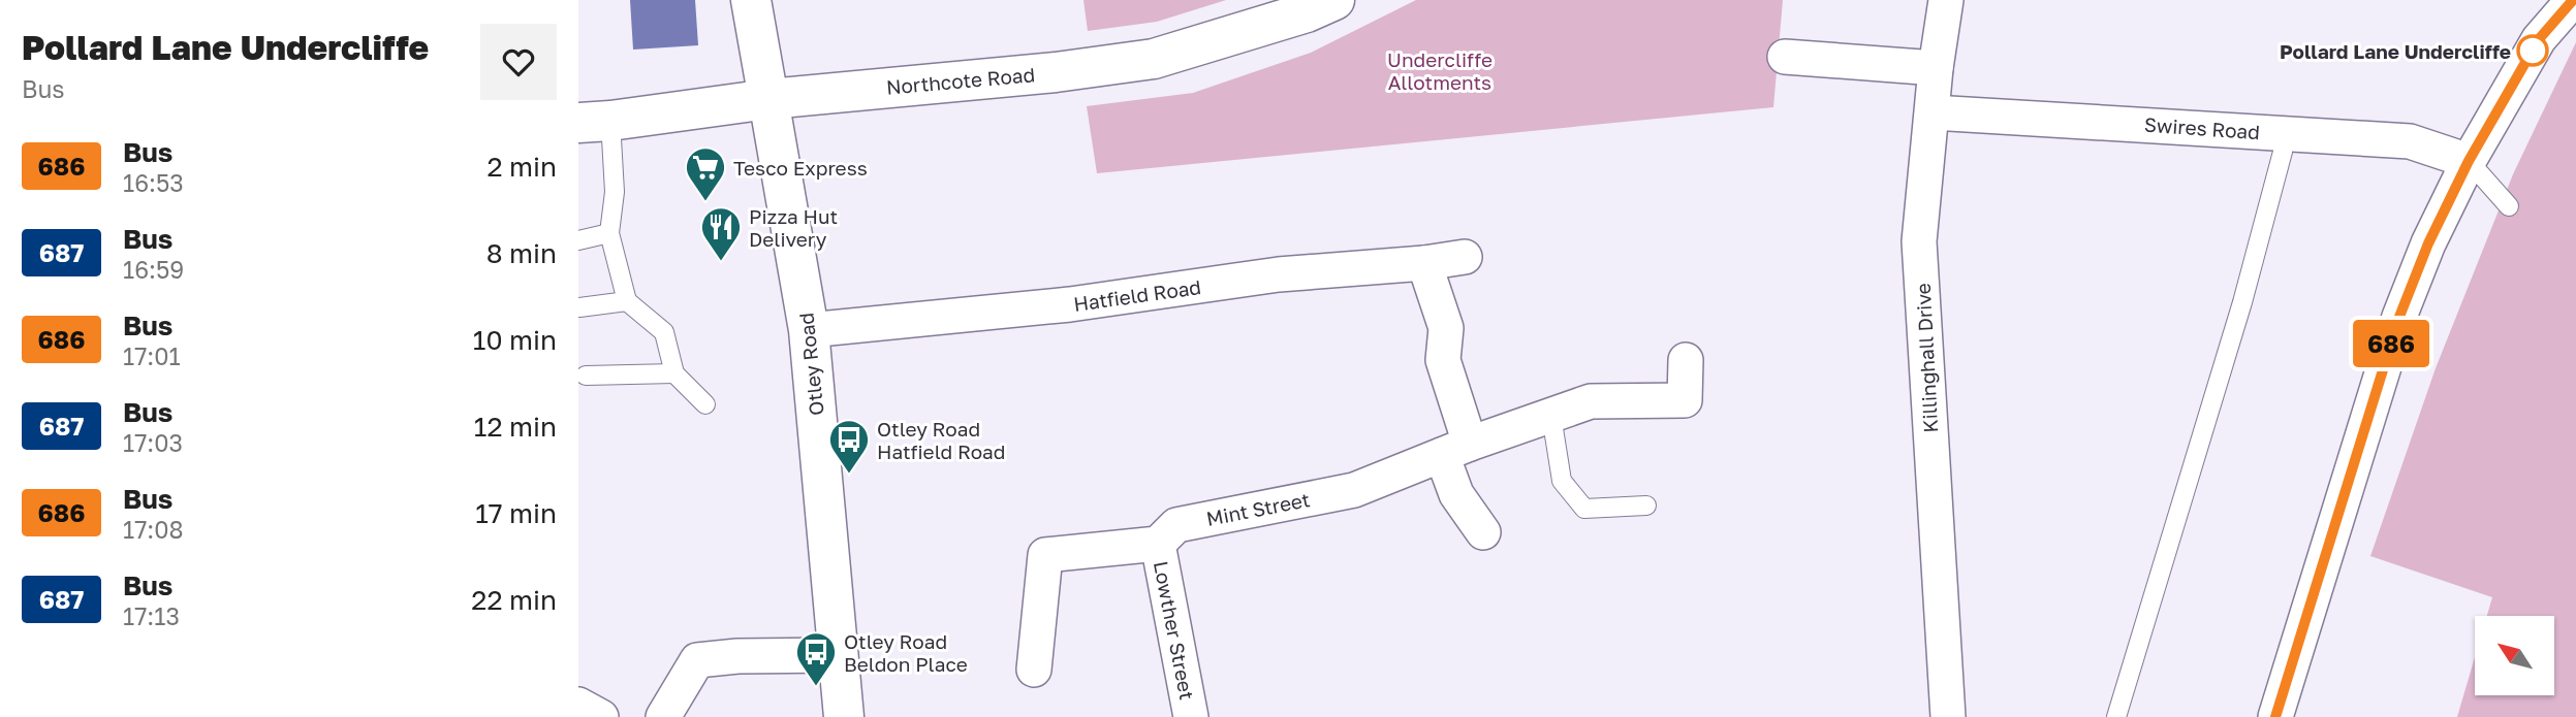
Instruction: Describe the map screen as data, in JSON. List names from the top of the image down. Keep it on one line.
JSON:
{"streets":{"main road":["Northcote Road","Otley Road"],"street":["Swires Road","Hatfield Road","Killinghall Drive","Mint Street","Lowther Street"]},"crossings":[["Northcote Road","Otley Road"],["Swires Road","Killinghall Drive"],["Hatfield Road","Otley Road"],["Mint Street","Lowther Street"]],"parks":["Undercliffe Allotments"],"places":{"other":["Pollard Lane Undercliffe"],"supermarket":["Tesco Express"],"restaurant":["Pizza Hut Delivery"],"bus stop":["Otley Road Hatfield Road","Otley Road Beldon Place"]},"lines":["bus line 686"],"north":"top left","page":{"heading":["Pollard Lane Undercliffe","Bus"],"on_map":"686","list":[{"mark":"686","name":"Bus","note":"16:53","value":"2 min"},{"mark":"687","name":"Bus","note":"16:59","value":"8 min"},{"mark":"686","name":"Bus","note":"17:01","value":"10 min"},{"mark":"687","name":"Bus","note":"17:03","value":"12 min"},{"mark":"686","name":"Bus","note":"17:08","value":"17 min"},{"mark":"687","name":"Bus","note":"17:13","value":"22 min"}]}}
